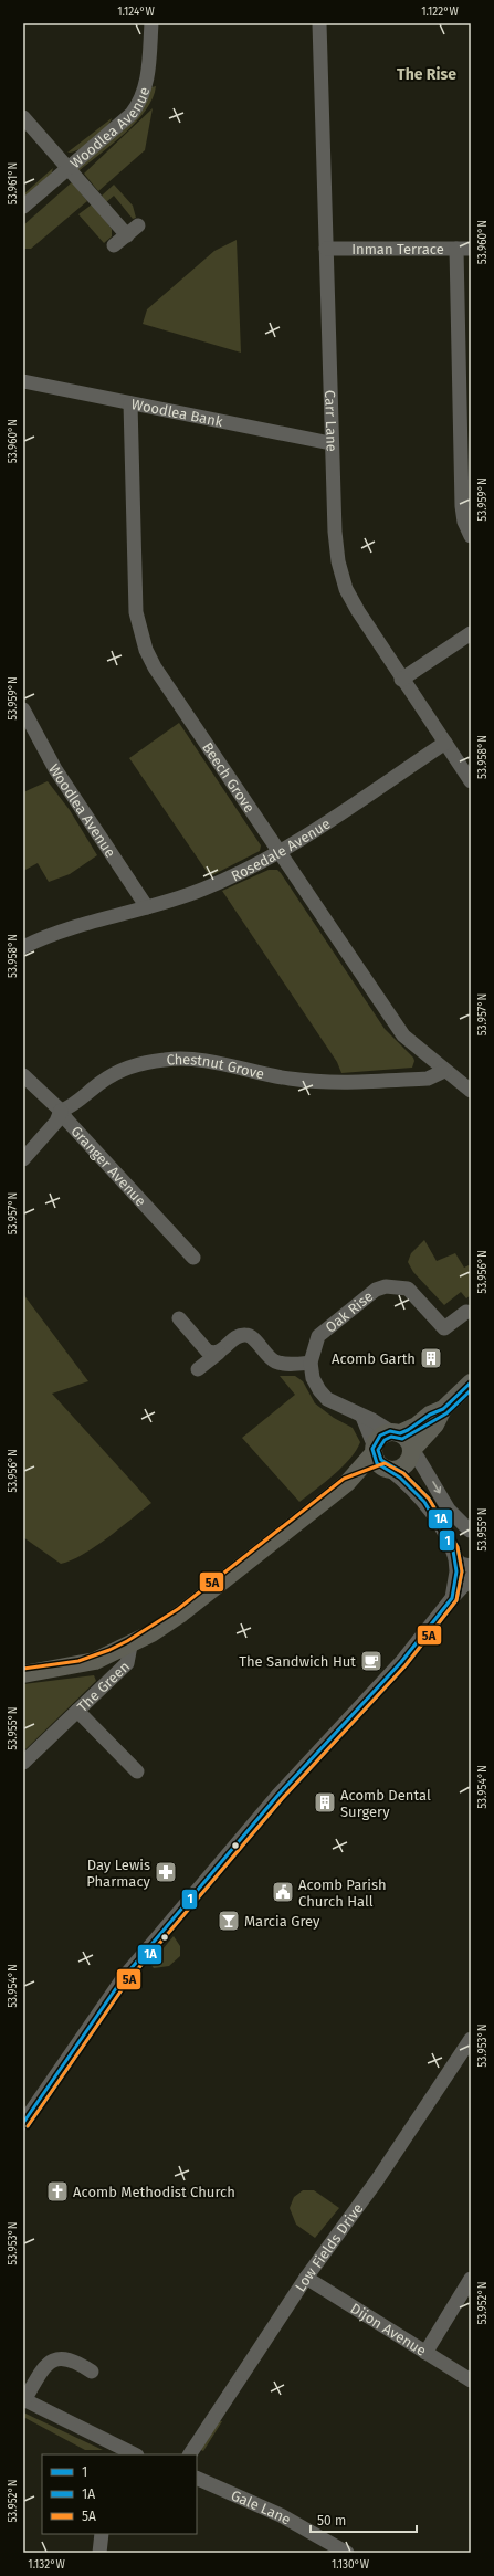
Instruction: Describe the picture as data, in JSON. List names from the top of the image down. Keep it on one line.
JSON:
{"streets":{"main road":["The Green"],"street":["Woodlea Avenue","Inman Terrace","Woodlea Bank","Carr Lane","Beech Grove","Rosedale Avenue","Chestnut Grove","Granger Avenue","Oak Rise","Low Fields Drive","Dijon Avenue","Gale Lane"]},"crossings":[["Woodlea Avenue","Rosedale Avenue"],["Inman Terrace","Carr Lane"],["Woodlea Bank","Carr Lane"],["Woodlea Bank","Beech Grove"],["Carr Lane","Rosedale Avenue"],["Beech Grove","Rosedale Avenue"],["Beech Grove","Chestnut Grove"],["Chestnut Grove","Granger Avenue"],["Low Fields Drive","Dijon Avenue"]],"districts":["The Rise"],"places":{"building":["Acomb Garth","Acomb Dental Surgery"],"cafe":["The Sandwich Hut"],"pharmacy":["Day Lewis Pharmacy"],"public building":["Acomb Parish Church Hall"],"bar":["Marcia Grey"],"church":["Acomb Methodist Church"]},"lines":["transit line 1","transit line 1A","transit line 5A"],"legend":["1","1A","5A"],"scale_bar":"50 m","coordinates":["1.124°W","1.122°W","53.961°N","53.960°N","53.959°N","53.958°N","53.957°N","53.956°N","53.955°N","53.954°N","53.953°N","53.952°N","1.132°W","1.130°W"]}
